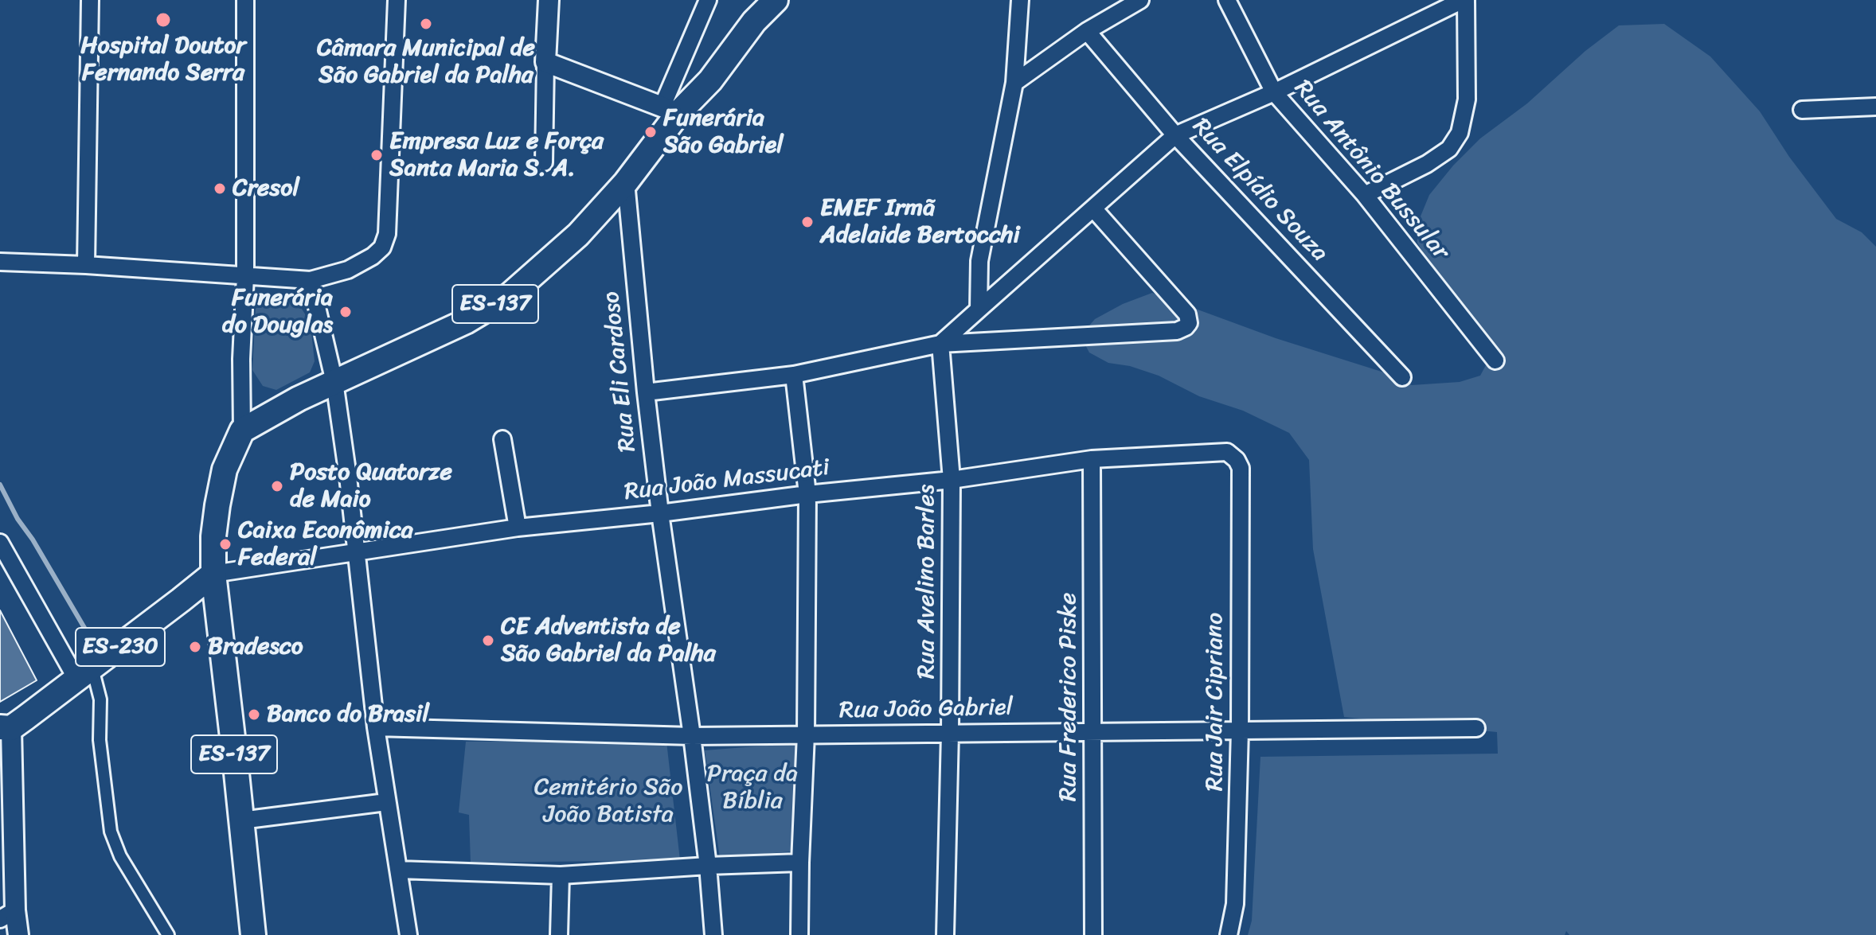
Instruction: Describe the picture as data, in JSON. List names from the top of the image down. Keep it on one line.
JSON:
{"streets":{"main road":["ES-137","ES-230"],"street":["Rua Antônio Bussular","Rua Elpídio Souza","Rua Eli Cardoso","Rua João Massucati","Rua Avelino Barles","Rua Frederico Piske","Rua Jair Cipriano","Rua João Gabriel"]},"crossings":[["ES-137","Rua Eli Cardoso"],["ES-137","Rua João Massucati"],["ES-137","ES-230"],["Rua Eli Cardoso","Rua João Massucati"],["Rua Eli Cardoso","Rua João Gabriel"],["Rua João Massucati","Rua Avelino Barles"],["Rua João Massucati","ES-230"],["Rua João Massucati","Rua Frederico Piske"],["Rua João Massucati","Rua Jair Cipriano"],["Rua Avelino Barles","Rua João Gabriel"],["Rua Frederico Piske","Rua João Gabriel"],["Rua Jair Cipriano","Rua João Gabriel"]],"parks":["Praça da Bíblia","Cemitério São João Batista"],"places":["Hospital Doutor Fernando Serra","Câmara Municipal de São Gabriel da Palha","Funerária São Gabriel","Empresa Luz e Força Santa Maria S. A.","Cresol","EMEF Irmã Adelaide Bertocchi","Funerária do Douglas","Posto Quatorze de Maio","Caixa Econômica Federal","CE Adventista de São Gabriel da Palha","Bradesco","Banco do Brasil"]}
